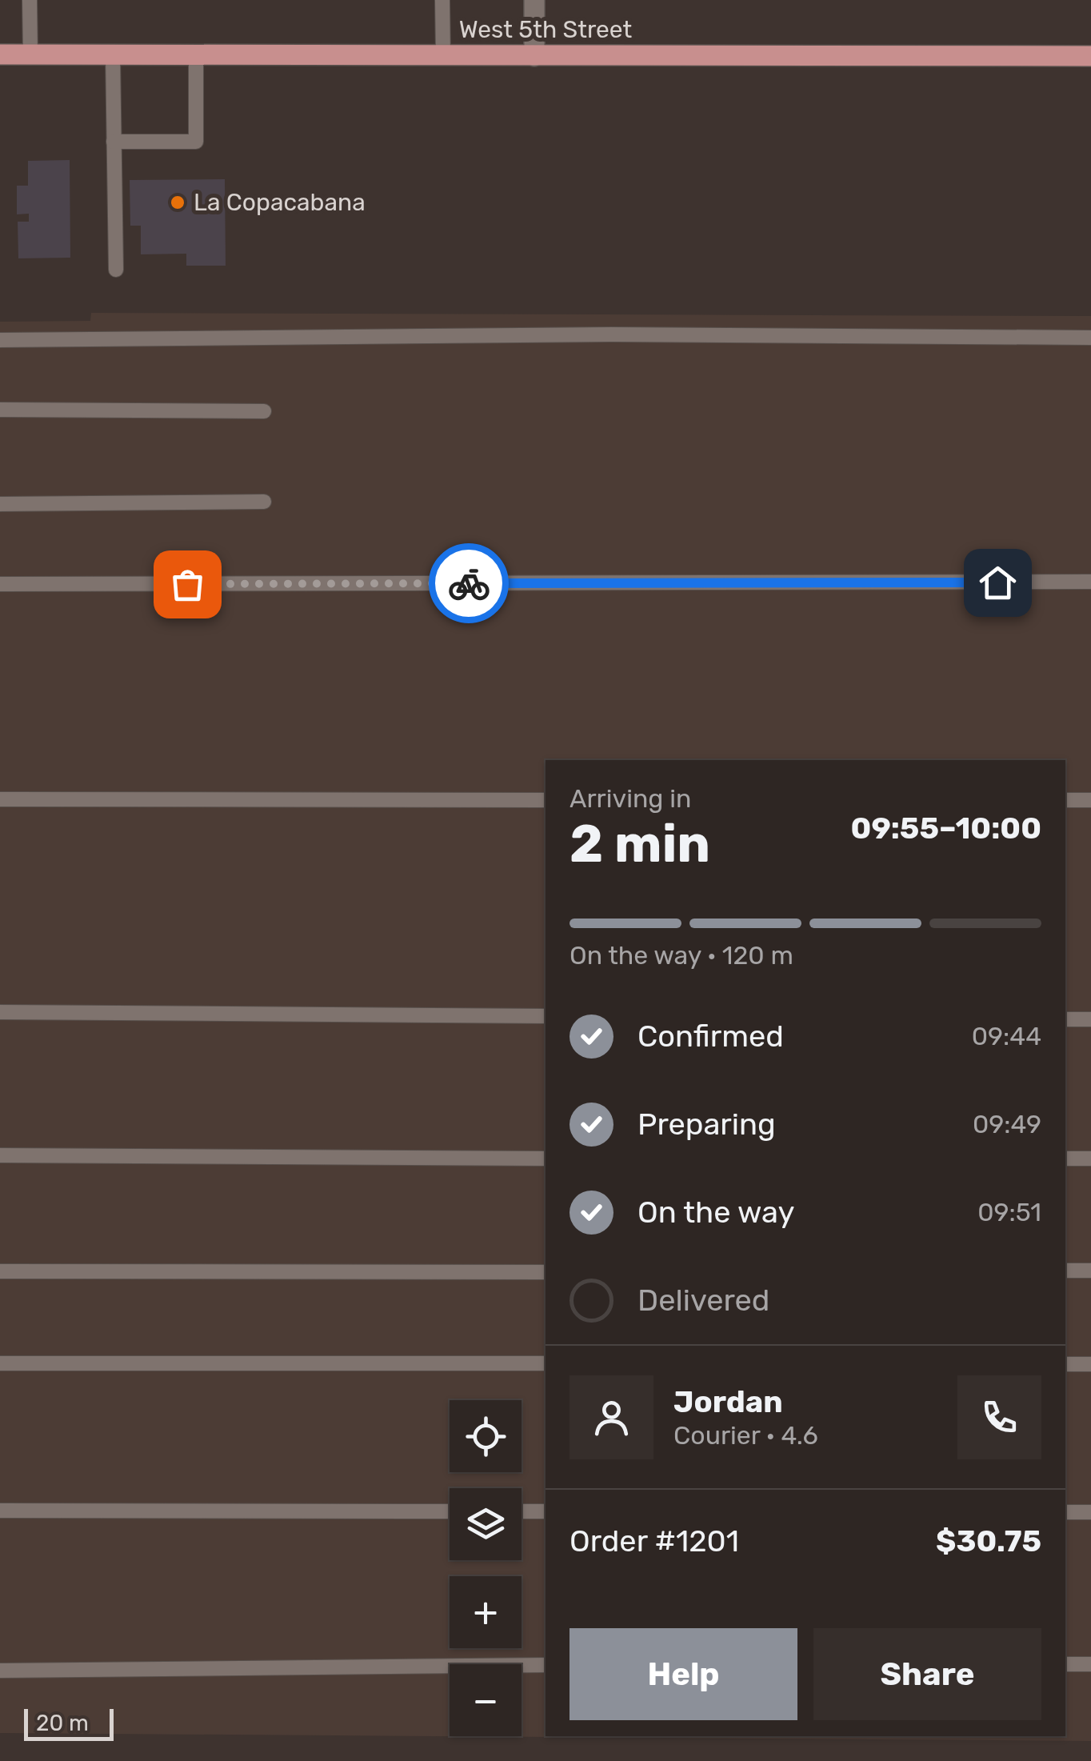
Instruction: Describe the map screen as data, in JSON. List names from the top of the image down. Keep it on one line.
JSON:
{"streets":{"main road":["West 5th Street"]},"places":["La Copacabana"],"scale_bar":"20 m","page":{"heading":["2 min","Arriving in","09:55–10:00"],"panel":["Jordan","Courier · 4.6","Order #1201","$30.75"],"bar":"On the way · 120 m","list":[["Confirmed","09:44"],["Preparing","09:49"],["On the way","09:51"],"Delivered"],"map_buttons":["+","−"],"buttons":["Help","Share"],"scale":"20 m"}}
